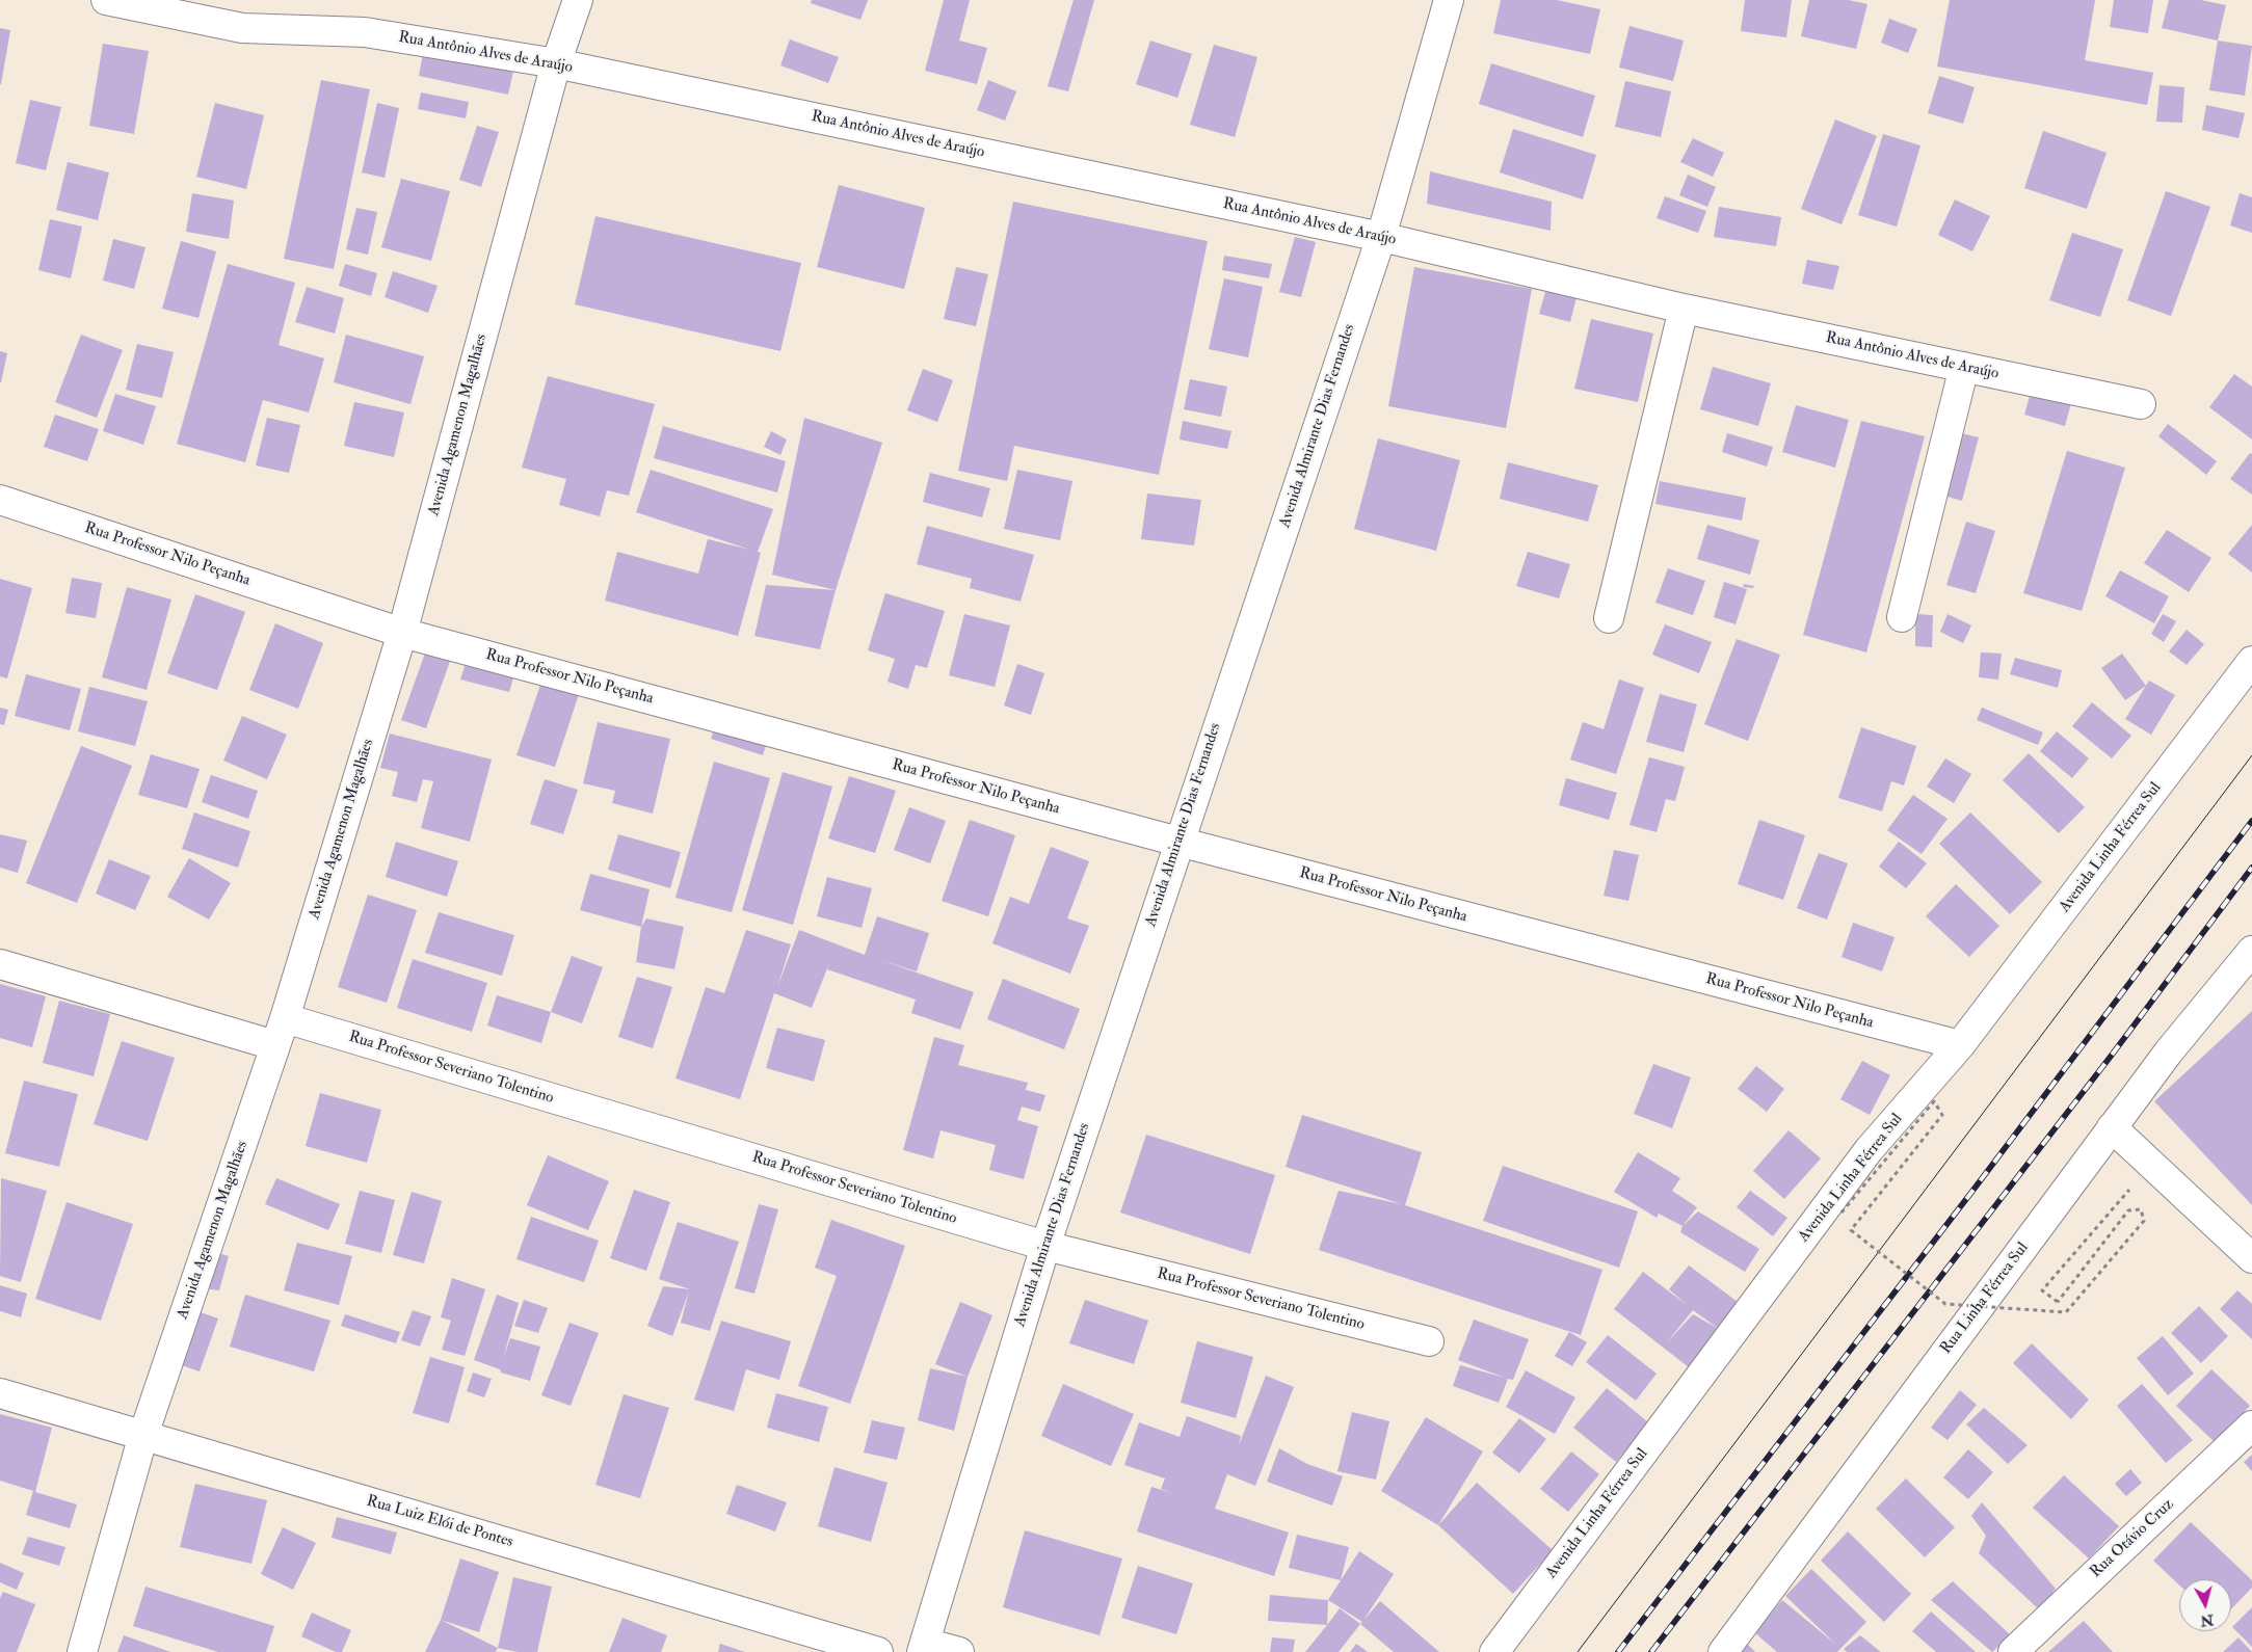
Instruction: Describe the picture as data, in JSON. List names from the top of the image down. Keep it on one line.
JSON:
{"streets":{"street":["Rua Antônio Alves de Araújo","Avenida Agamenon Magalhães","Avenida Almirante Dias Fernandes","Rua Professor Nilo Peçanha","Avenida Linha Férrea Sul","Rua Professor Severiano Tolentino","Rua Linha Férrea Sul","Rua Luiz Elói de Pontes","Rua Otávio Cruz"]},"crossings":[["Rua Antônio Alves de Araújo","Avenida Agamenon Magalhães"],["Rua Antônio Alves de Araújo","Avenida Almirante Dias Fernandes"],["Avenida Agamenon Magalhães","Rua Professor Nilo Peçanha"],["Avenida Agamenon Magalhães","Rua Professor Severiano Tolentino"],["Avenida Agamenon Magalhães","Rua Luiz Elói de Pontes"],["Avenida Almirante Dias Fernandes","Rua Professor Nilo Peçanha"],["Avenida Almirante Dias Fernandes","Rua Professor Severiano Tolentino"],["Rua Professor Nilo Peçanha","Avenida Linha Férrea Sul"]],"north":"bottom"}
